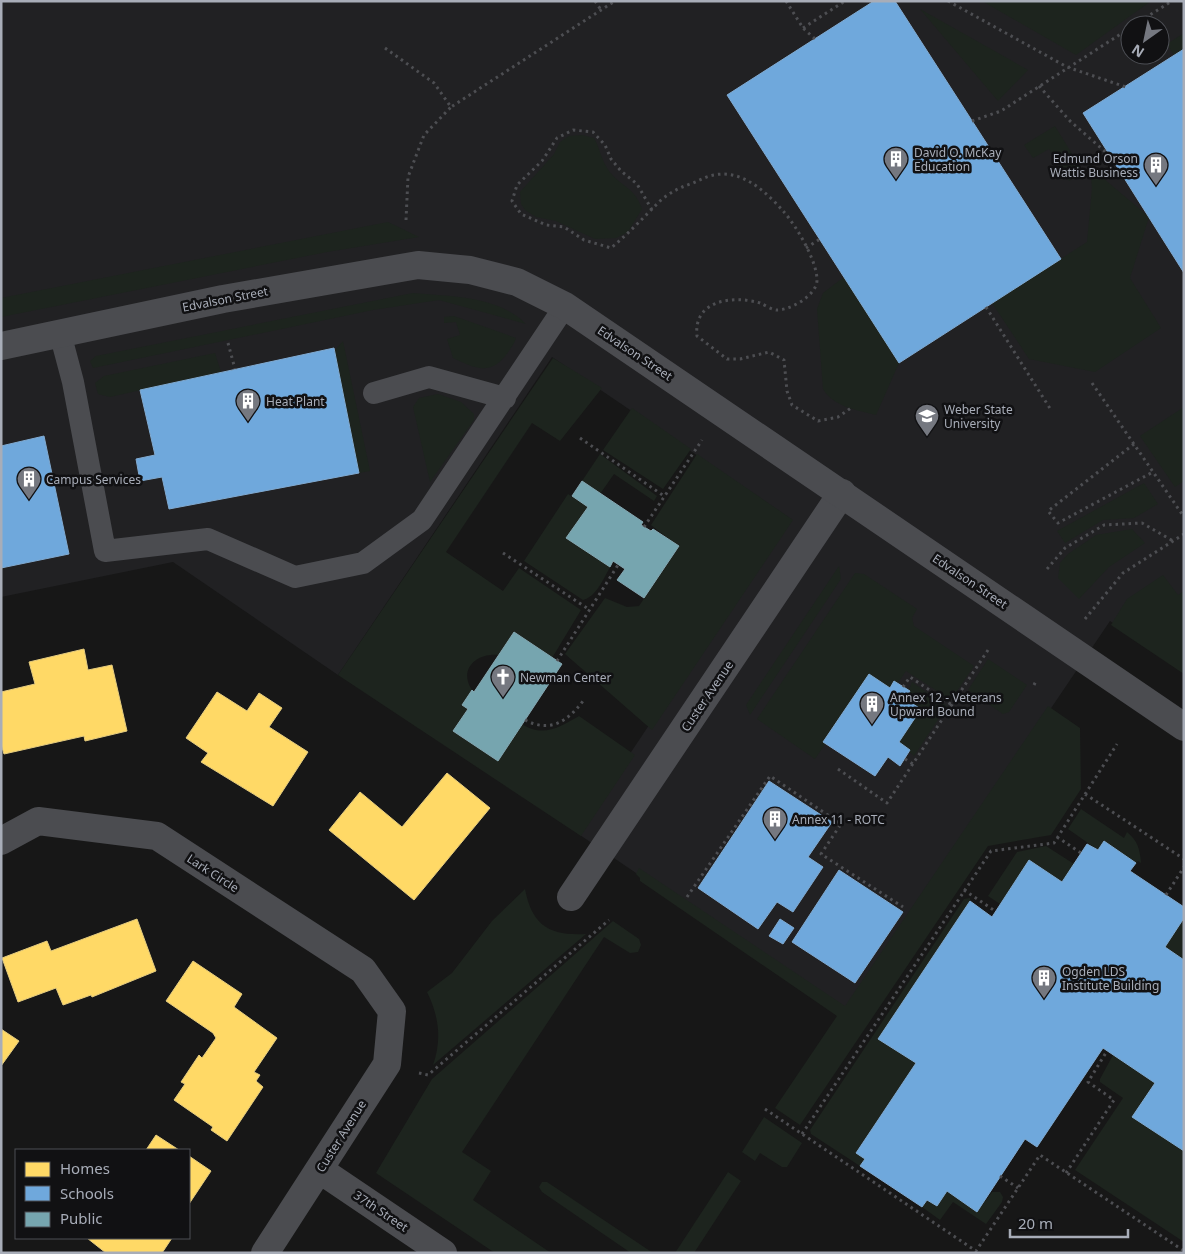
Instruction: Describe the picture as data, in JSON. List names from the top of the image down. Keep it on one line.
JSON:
{"streets":{"street":["Edvalson Street","Custer Avenue","Lark Circle","37th Street"]},"crossings":[["Edvalson Street","Custer Avenue"],["Custer Avenue","Lark Circle"],["Custer Avenue","37th Street"]],"places":{"building":["David O. McKay Education","Edmund Orson Wattis Business","Heat Plant","Campus Services","Annex 12 - Veterans Upward Bound","Annex 11 - ROTC","Ogden LDS Institute Building"],"school or university":["Weber State University"],"church":["Newman Center"]},"legend":["Homes","Schools","Public"],"scale_bar":"20 m","north":"bottom left"}
